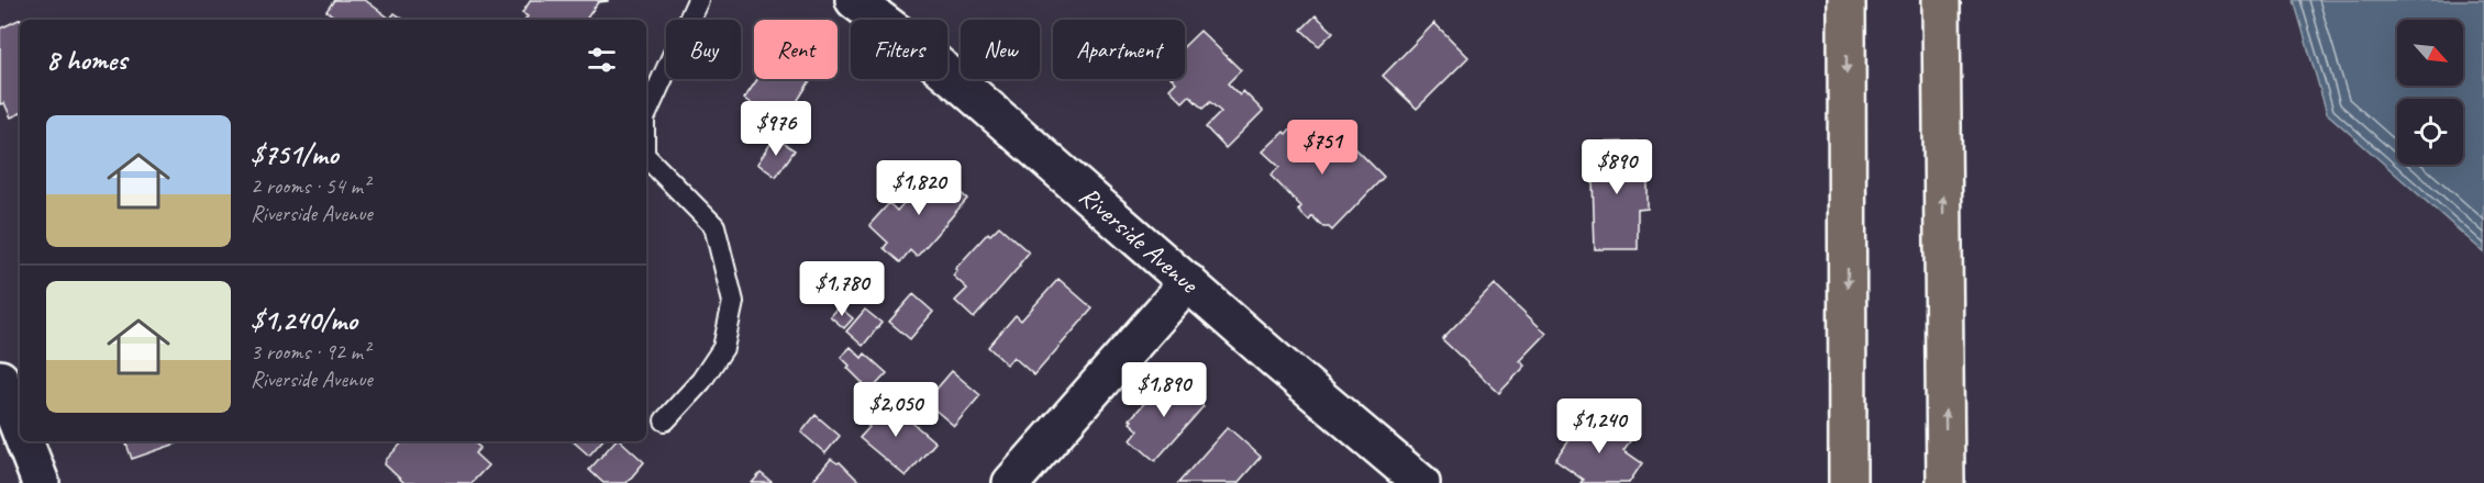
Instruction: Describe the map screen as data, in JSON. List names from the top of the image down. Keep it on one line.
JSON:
{"streets":{"street":["Riverside Avenue"]},"north":"bottom right","page":{"chip":["Buy","Rent","Filters","New","Apartment"],"heading":"8 homes","list":[{"name":"$751/mo","note":"2 rooms · 54 m² · Riverside Avenue"},{"name":"$1,240/mo","note":"3 rooms · 92 m² · Riverside Avenue"}],"price":["$976","$751","$890","$1,820","$1,780","$1,890","$2,050","$1,240"]}}
